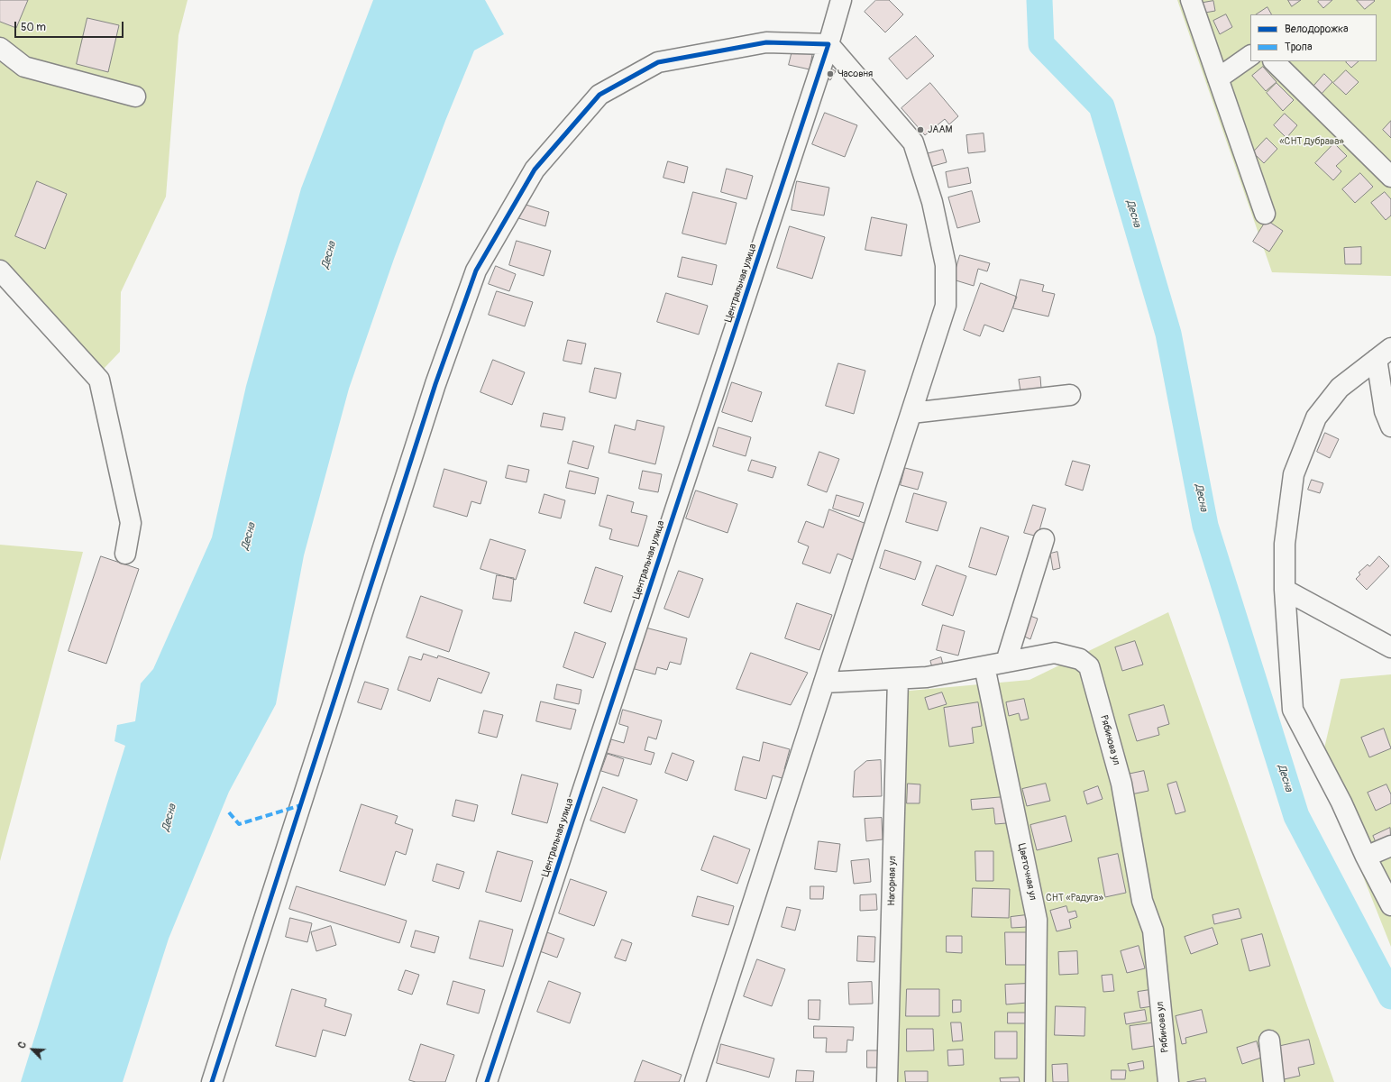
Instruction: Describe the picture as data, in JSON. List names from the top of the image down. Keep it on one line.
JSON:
{"streets":{"street":["Центральная улица","Рябинова ул","Цветочная ул","Нагорная ул"]},"crossings":[["Рябинова ул","Цветочная ул"],["Рябинова ул","Нагорная ул"]],"water":["Десна"],"parks":["«СНТ Дубрава»","СНТ «Радуга»"],"places":["Часовня","JAAM"],"legend":["Велодорожка","Тропа"],"scale_bar":"50 m","north":"top left"}
